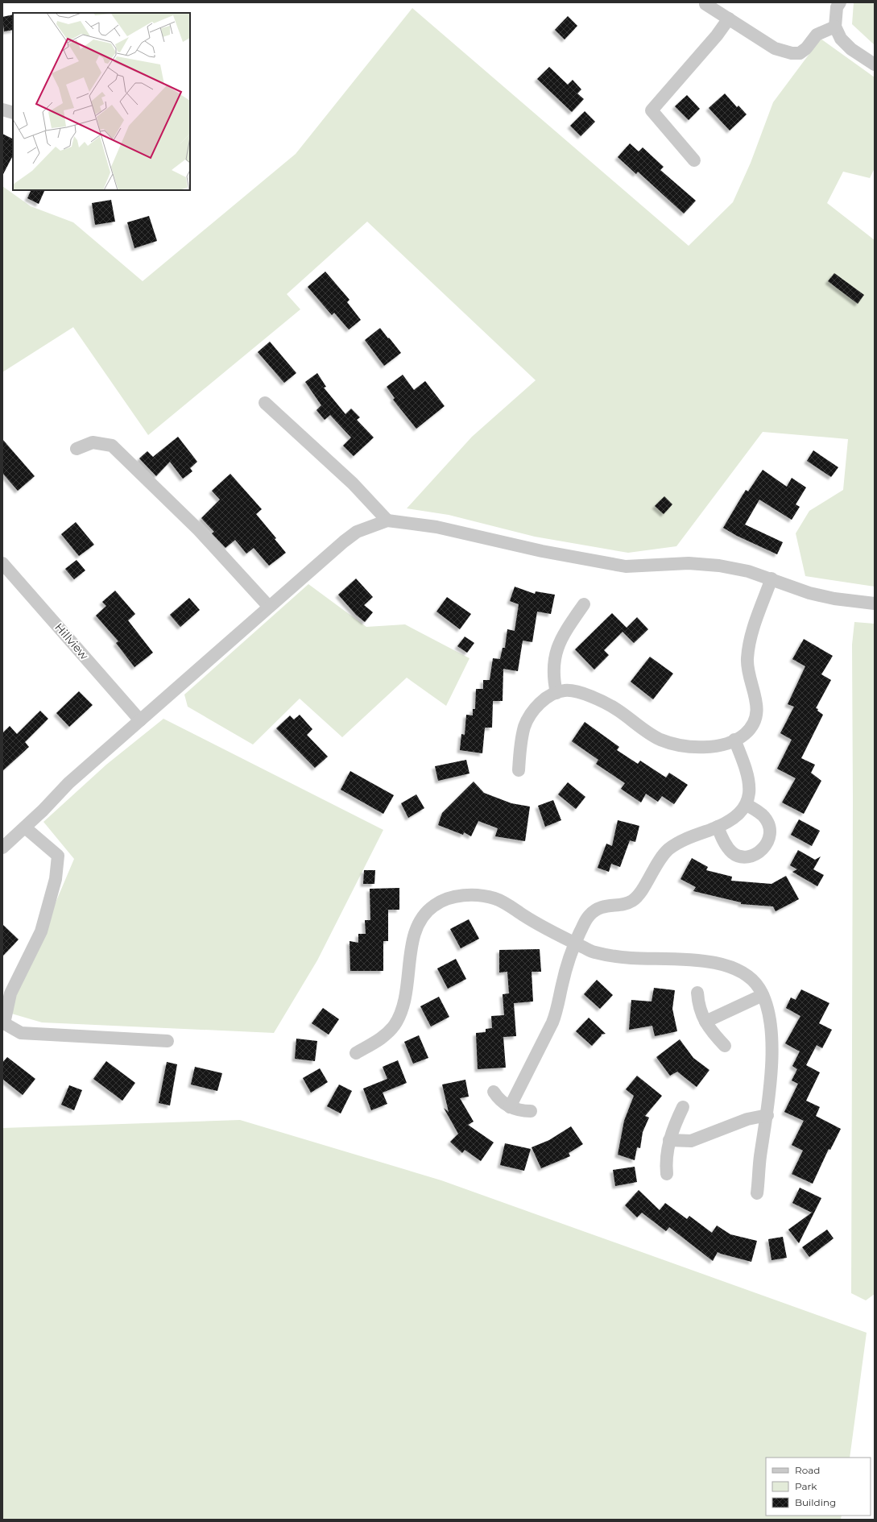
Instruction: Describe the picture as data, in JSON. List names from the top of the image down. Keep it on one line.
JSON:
{"streets":{"street":["Hillview"]},"legend":["Road","Park","Building"]}
